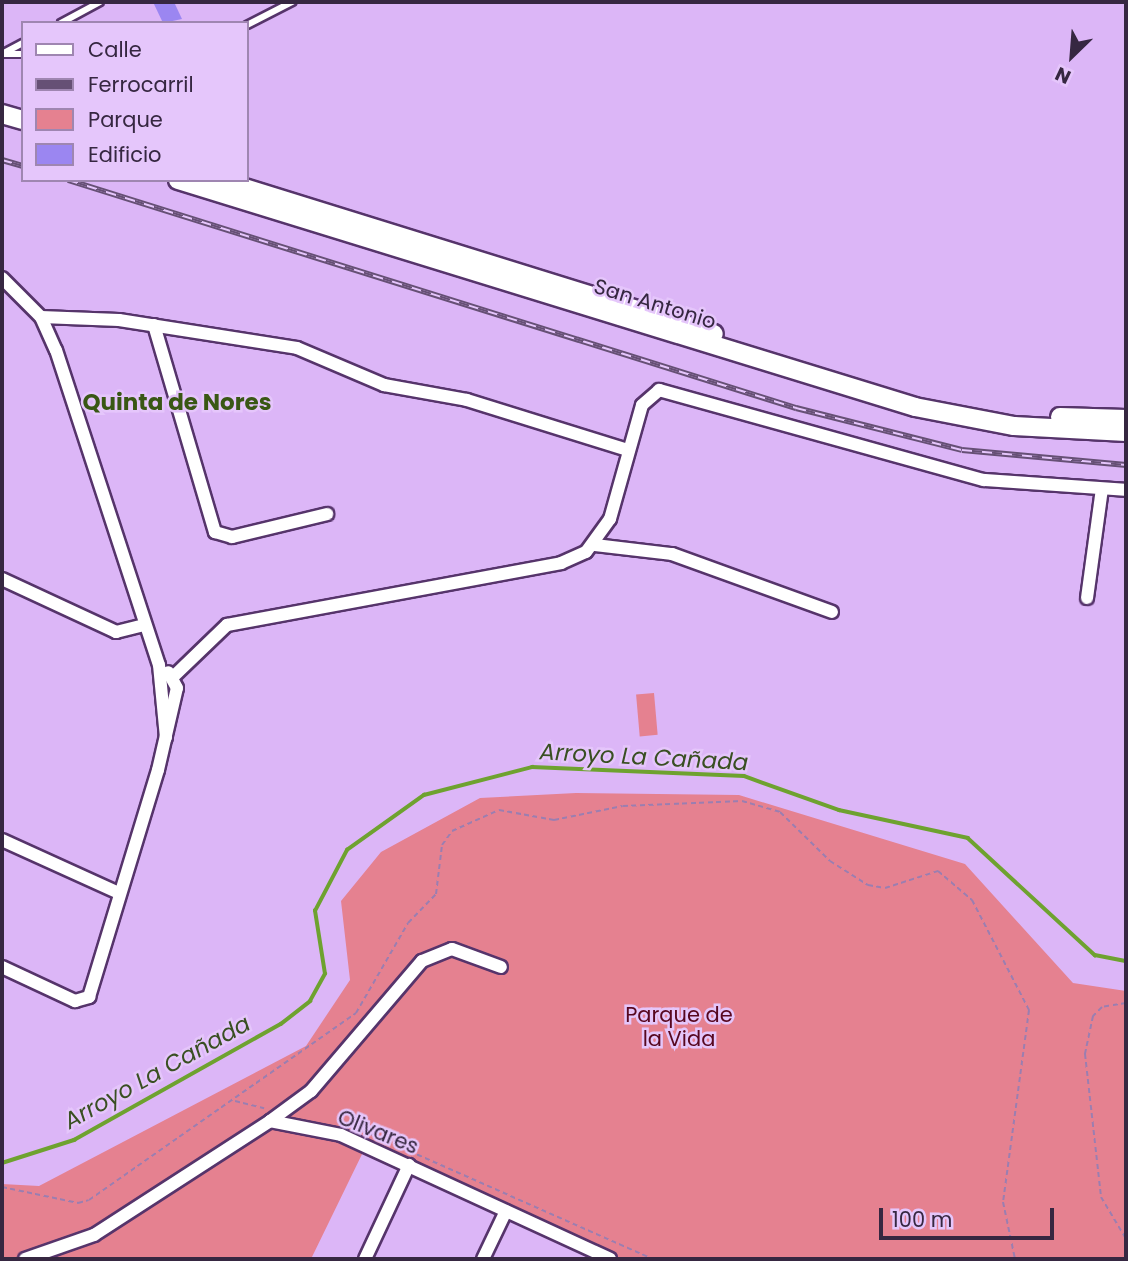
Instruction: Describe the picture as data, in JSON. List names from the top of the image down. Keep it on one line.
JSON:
{"streets":{"main road":["San Antonio"],"street":["Olivares"]},"districts":["Quinta de Nores"],"water":["Arroyo La Cañada"],"parks":["Parque de la Vida"],"legend":["Calle","Ferrocarril","Parque","Edificio"],"scale_bar":"100 m","north":"bottom left"}
